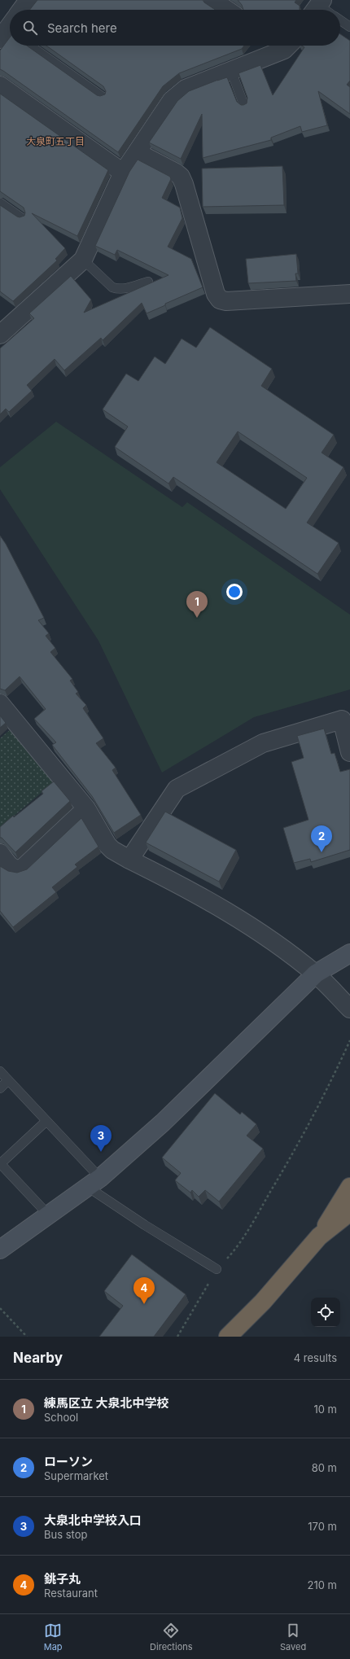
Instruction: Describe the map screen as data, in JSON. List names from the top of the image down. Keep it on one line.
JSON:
{"districts":["大泉町五丁目"],"page":{"search":"Search here","pins":["1","2","3","4"],"heading":["Nearby","4 results"],"list":[{"mark":"1","name":"練馬区立 大泉北中学校","note":"School","value":"10 m"},{"mark":"2","name":"ローソン","note":"Supermarket","value":"80 m"},{"mark":"3","name":"大泉北中学校入口","note":"Bus stop","value":"170 m"},{"mark":"4","name":"銚子丸","note":"Restaurant","value":"210 m"}],"nav":["Map","Directions","Saved"]}}
